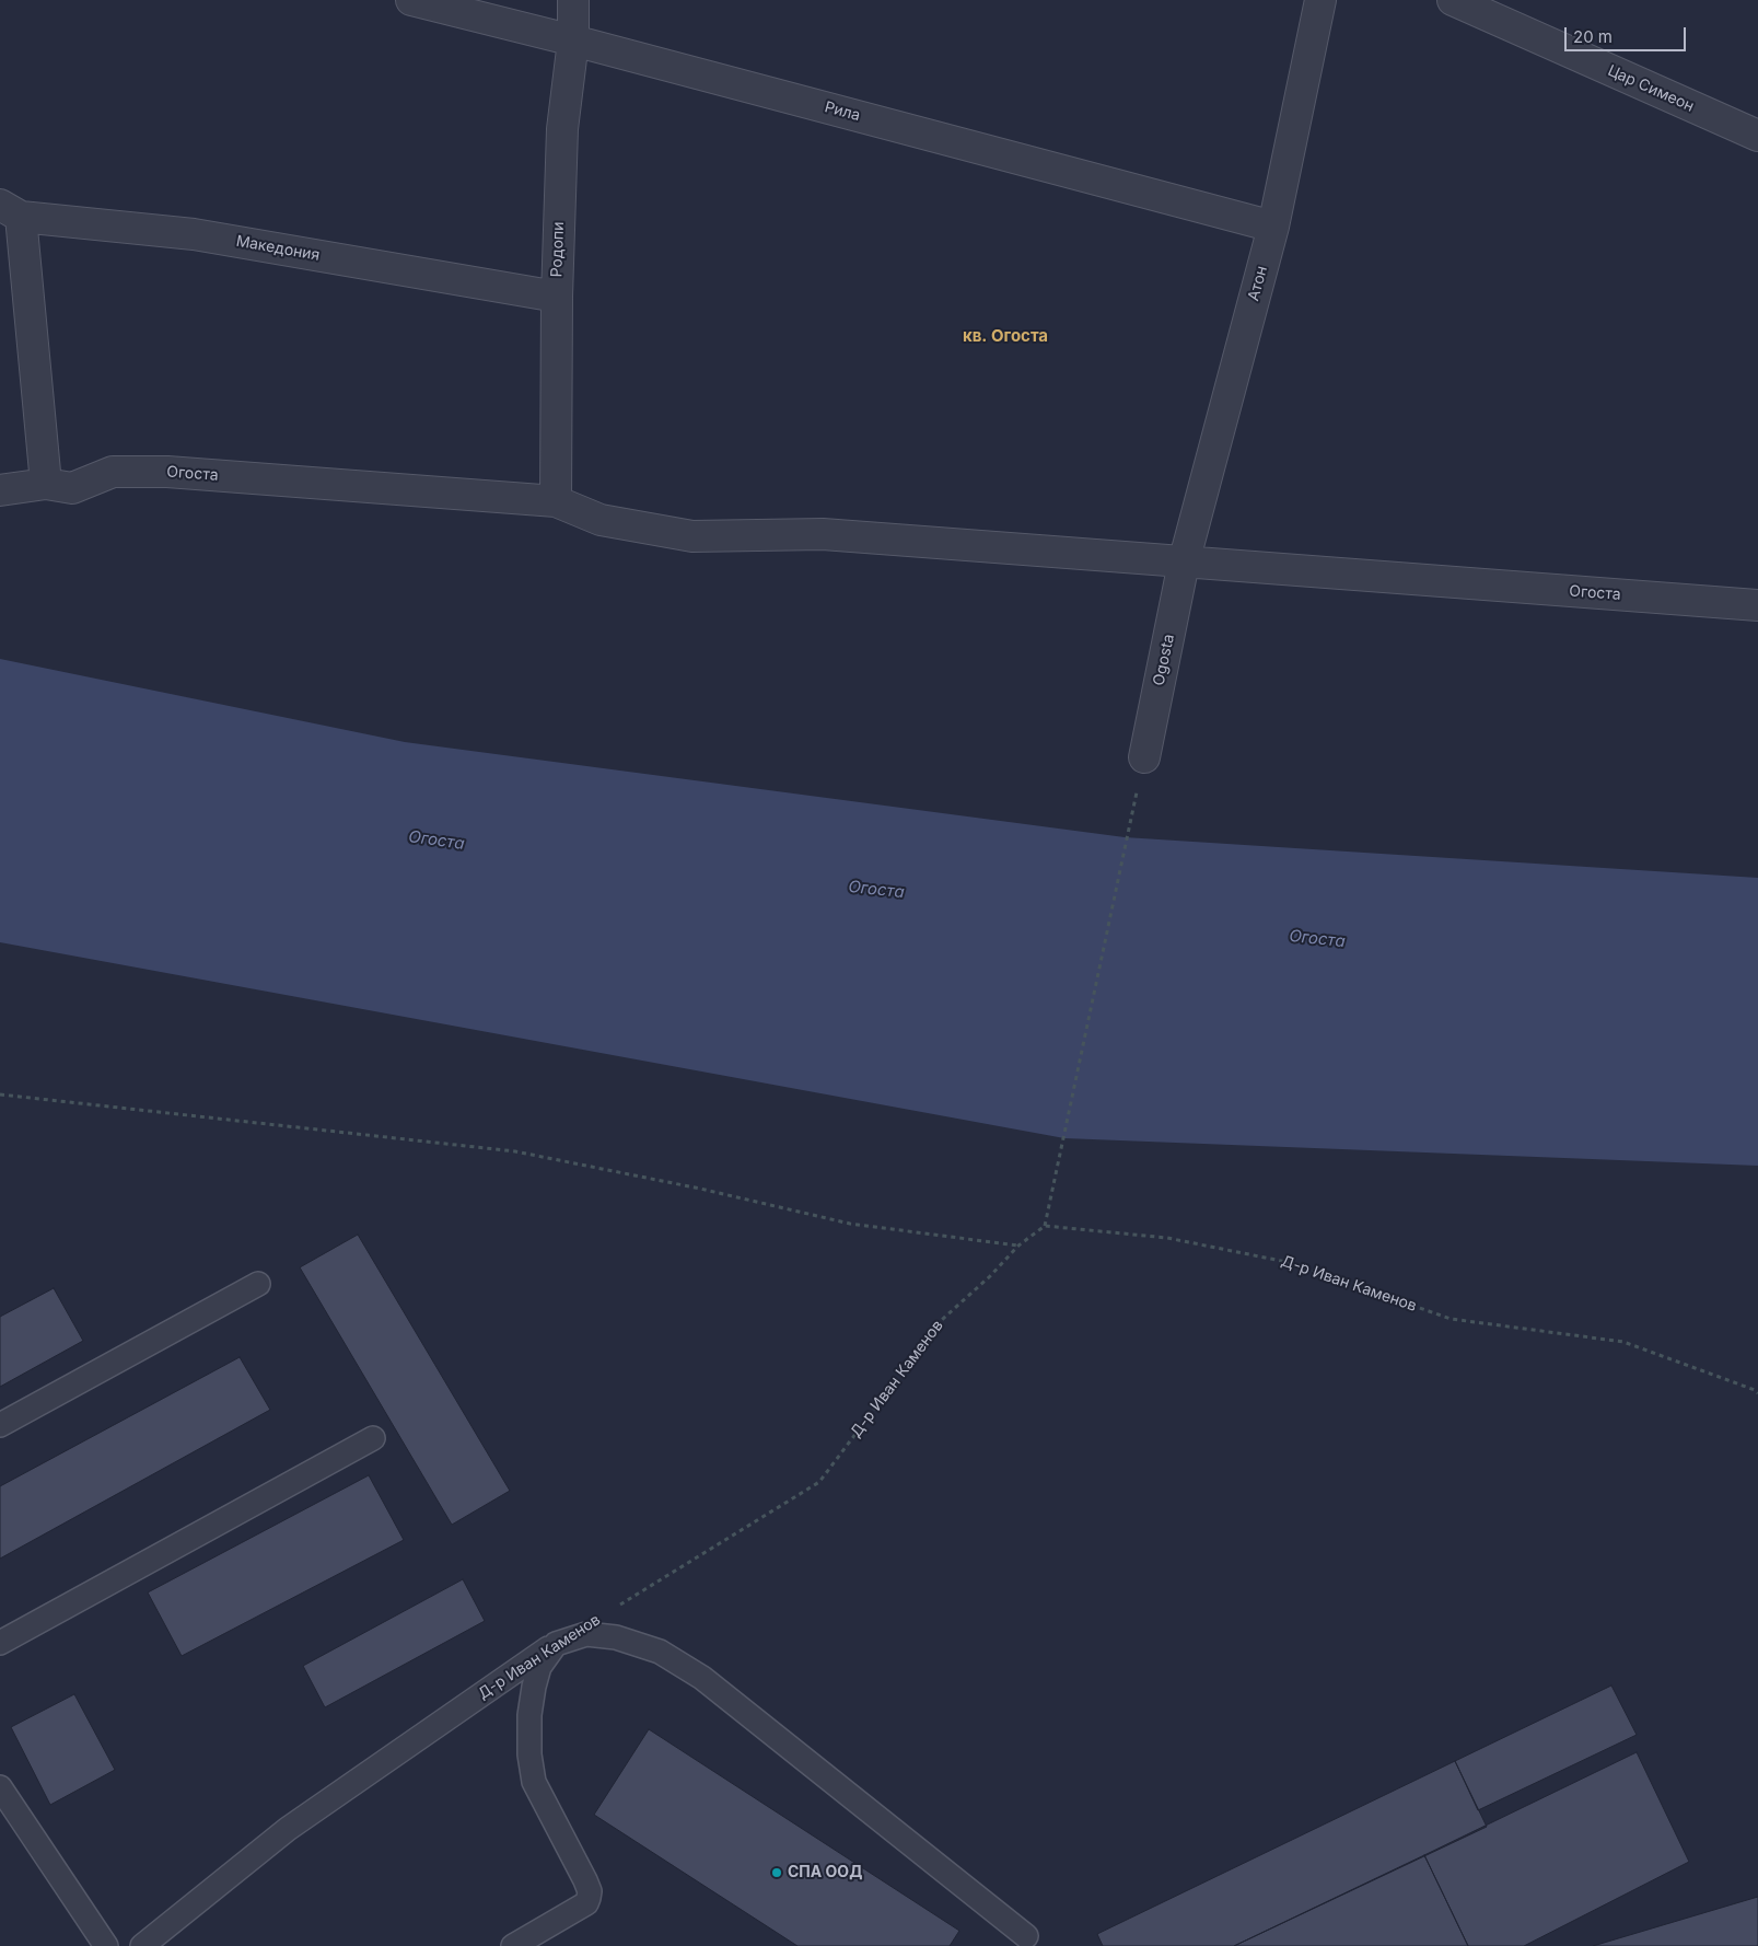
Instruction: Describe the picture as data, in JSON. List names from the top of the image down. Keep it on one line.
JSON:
{"streets":{"street":["Цар Симеон","Рила","Македония","Родопи","Атон","Огоста","Ogosta"],"lane":["Д-р Иван Каменов"]},"crossings":[["Рила","Родопи"],["Рила","Атон"],["Македония","Родопи"],["Родопи","Огоста"],["Атон","Огоста"],["Атон","Ogosta"],["Огоста","Ogosta"]],"districts":["кв. Огоста"],"water":["Огоста"],"places":["СПА ООД"],"scale_bar":"20 m"}
